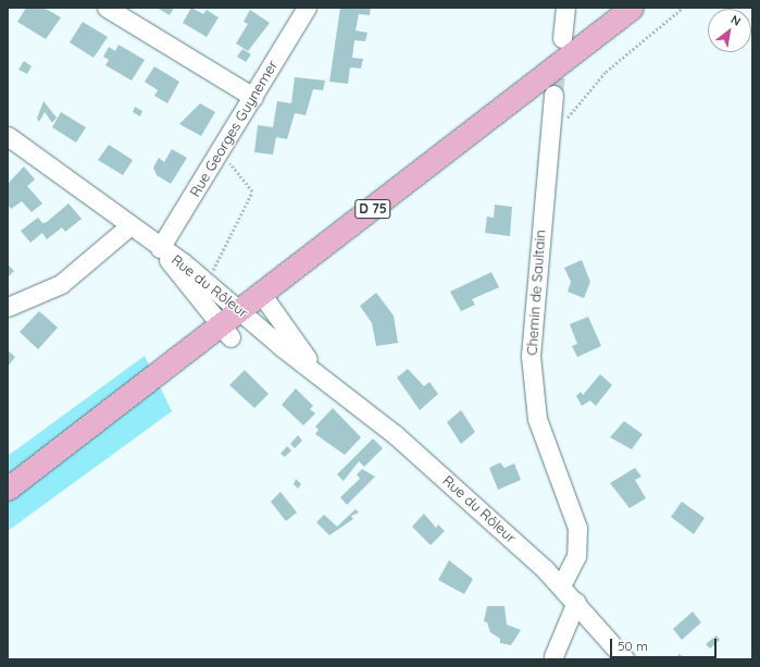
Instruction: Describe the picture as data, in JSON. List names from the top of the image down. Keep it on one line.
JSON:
{"streets":{"main road":["D 75"],"street":["Rue Georges Guynemer","Rue du Rôleur","Chemin de Saultain"]},"crossings":[["Rue Georges Guynemer","Rue du Rôleur"],["D 75","Rue du Rôleur"],["Rue du Rôleur","Chemin de Saultain"]],"scale_bar":"50 m","north":"top right"}
